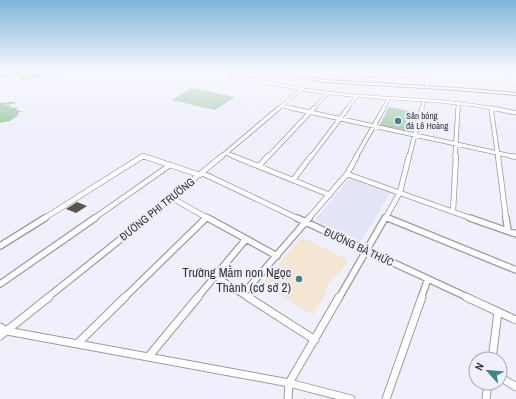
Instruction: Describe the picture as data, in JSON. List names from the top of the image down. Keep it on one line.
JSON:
{"streets":{"street":["ĐƯỜNG PHI TRƯỜNG","ĐƯỜNG BÀ THỨC"]},"crossings":[["ĐƯỜNG PHI TRƯỜNG","ĐƯỜNG BÀ THỨC"]],"places":["Sân bóng đá Lê Hoàng","Trường Mầm non Ngọc Thành (cơ sở 2)"],"north":"top left"}
